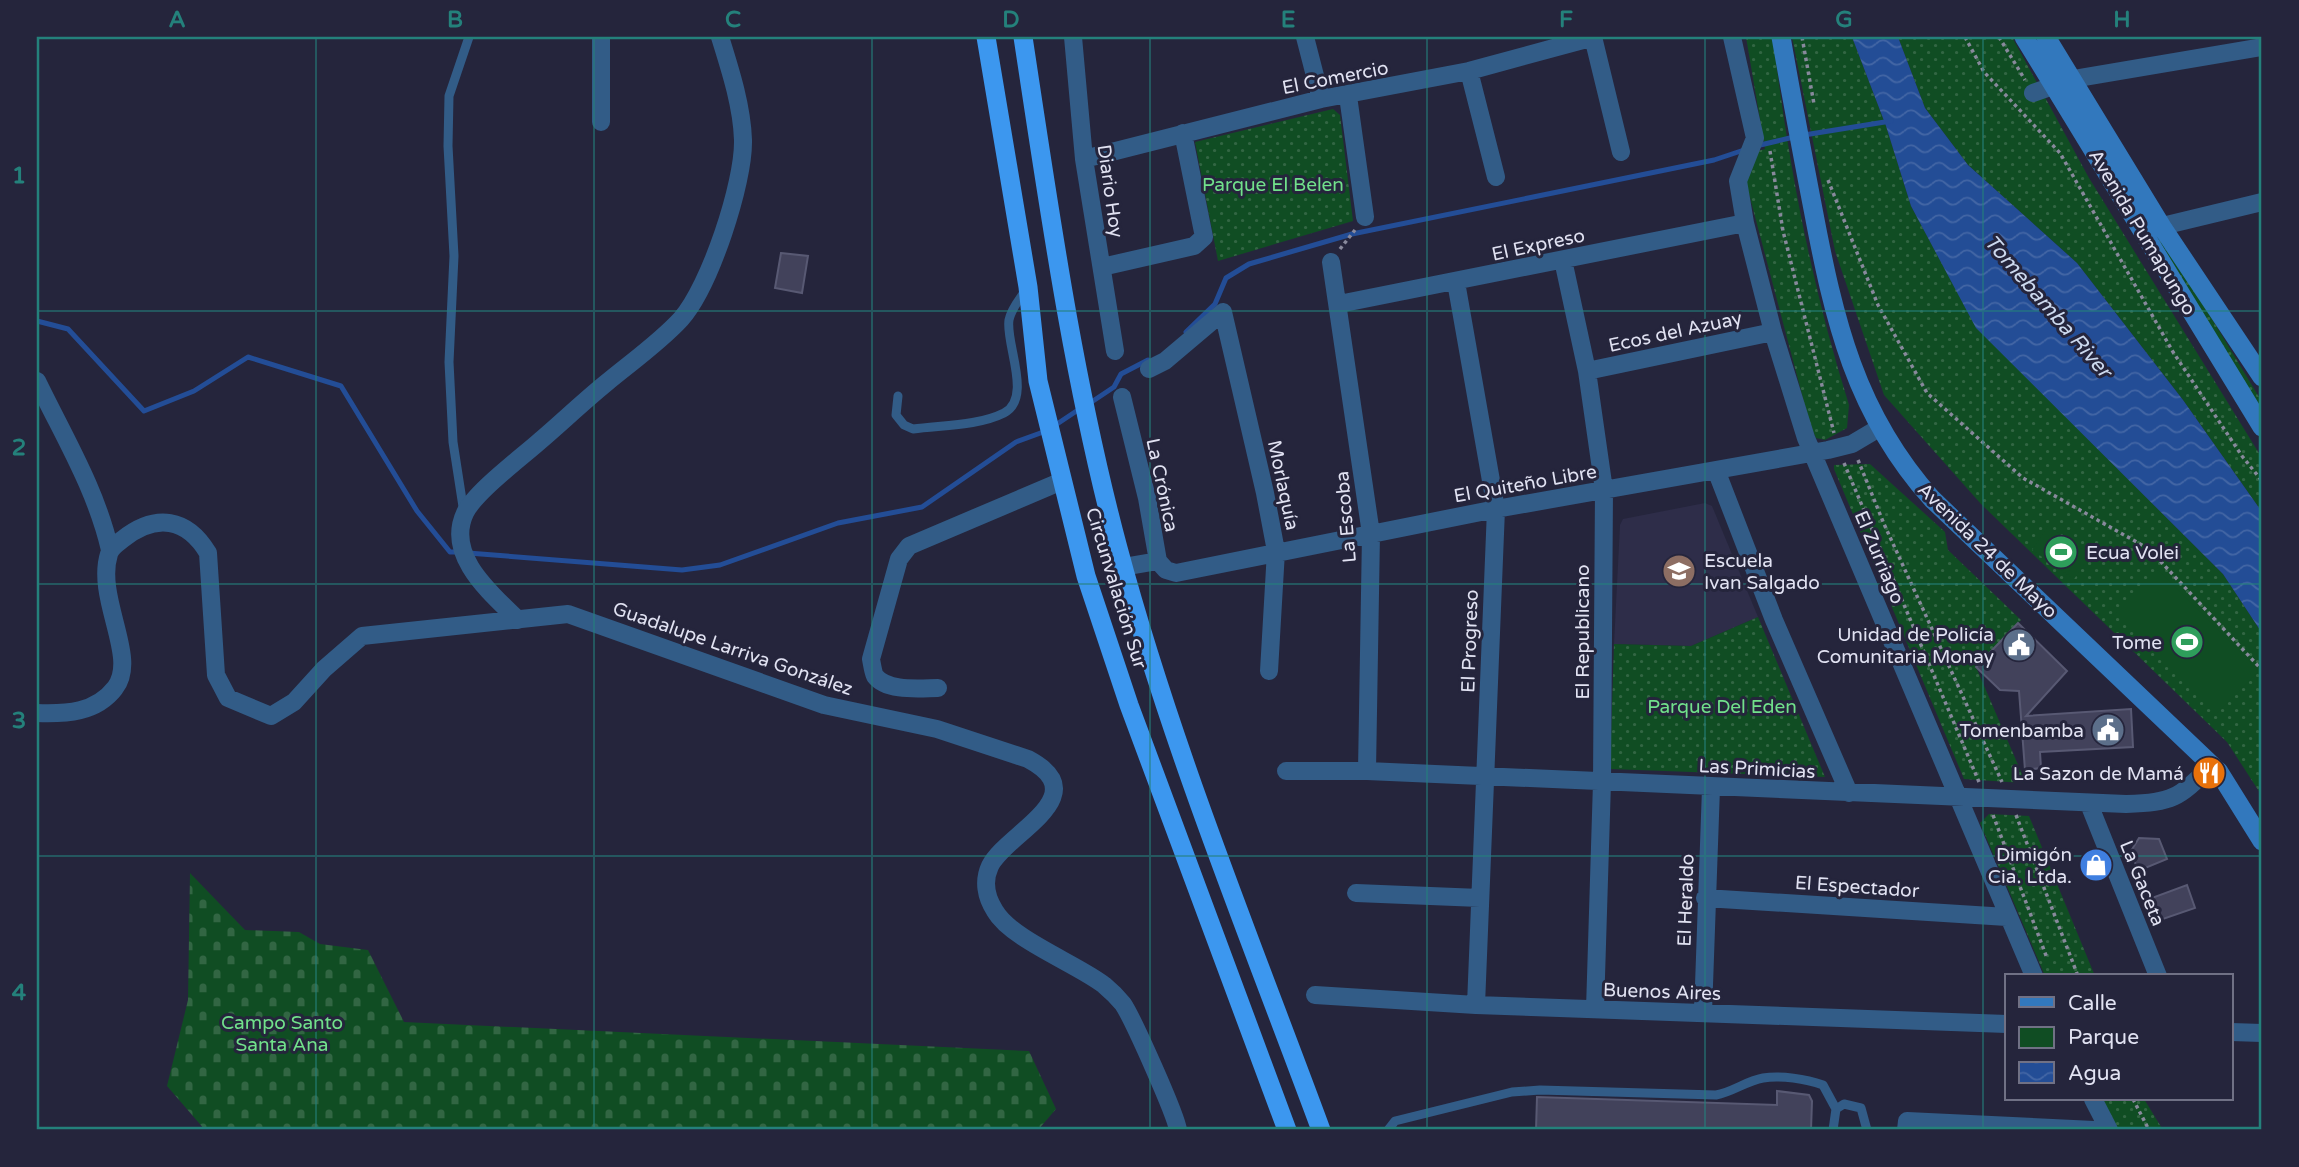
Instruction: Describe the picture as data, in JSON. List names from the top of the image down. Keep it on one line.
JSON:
{"streets":{"highway":["Circunvalación Sur"],"main road":["Avenida Pumapungo","Avenida 24 de Mayo"],"street":["El Comercio","Diario Hoy","El Expreso","Ecos del Azuay","El Quiteño Libre","La Crónica","Morlaquía","La Escoba","El Zurriago","El Republicano","El Progreso","Guadalupe Larriva González","Las Primicias","La Gaceta","El Espectador","El Heraldo","Buenos Aires"]},"crossings":[["El Comercio","Diario Hoy"],["El Expreso","La Escoba"],["El Expreso","El Zurriago"],["El Expreso","El Republicano"],["El Expreso","El Progreso"],["Ecos del Azuay","El Zurriago"],["Ecos del Azuay","El Republicano"],["El Quiteño Libre","La Crónica"],["El Quiteño Libre","Morlaquía"],["El Quiteño Libre","La Escoba"],["El Quiteño Libre","Avenida 24 de Mayo"],["El Quiteño Libre","El Zurriago"],["El Quiteño Libre","El Republicano"],["El Quiteño Libre","El Progreso"],["La Escoba","Las Primicias"],["Avenida 24 de Mayo","Las Primicias"],["El Zurriago","Las Primicias"],["El Zurriago","El Espectador"],["El Republicano","Las Primicias"],["El Republicano","Buenos Aires"],["El Progreso","Las Primicias"],["El Progreso","Buenos Aires"],["Las Primicias","La Gaceta"],["Las Primicias","El Heraldo"],["El Espectador","El Heraldo"],["El Heraldo","Buenos Aires"]],"water":["Tomebamba River"],"parks":["Parque El Belen","Parque Del Eden","Campo Santo Santa Ana"],"places":{"sports":["Ecua Volei","Tome"],"school or university":["Escuela Ivan Salgado"],"public building":["Unidad de Policía Comunitaria Monay","Tomenbamba"],"restaurant":["La Sazon de Mamá"],"shop":["Dimigón Cia. Ltda."]},"legend":["Calle","Parque","Agua"],"grid":{"columns":["A","B","C","D","E","F","G","H"],"rows":["1","2","3","4"]}}
